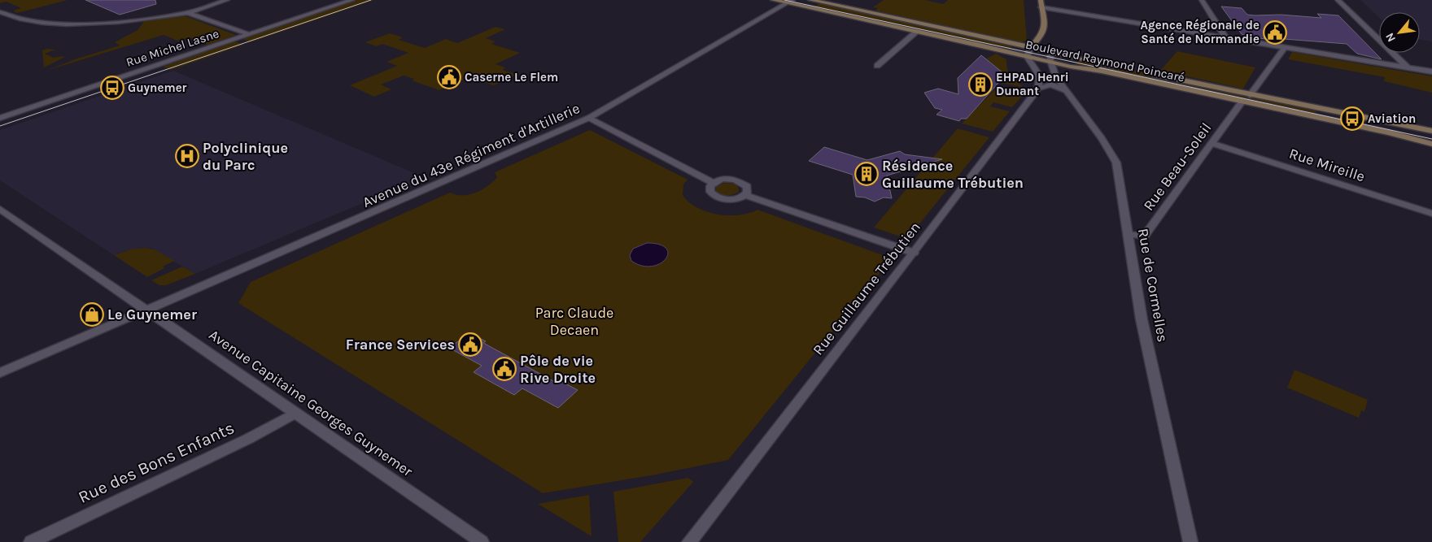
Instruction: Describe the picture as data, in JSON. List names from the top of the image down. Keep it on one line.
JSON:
{"streets":{"main road":["Boulevard Raymond Poincaré"],"street":["Rue Michel Lasne","Avenue du 43e Régiment d'Artillerie","Rue Mireille","Rue Beau-Soleil","Rue de Cormelles","Rue Guillaume Trébutien","Avenue Capitaine Georges Guynemer","Rue des Bons Enfants"]},"crossings":[["Boulevard Raymond Poincaré","Avenue du 43e Régiment d'Artillerie"],["Boulevard Raymond Poincaré","Rue Beau-Soleil"],["Boulevard Raymond Poincaré","Rue de Cormelles"],["Avenue du 43e Régiment d'Artillerie","Avenue Capitaine Georges Guynemer"],["Rue Mireille","Rue Beau-Soleil"],["Rue Beau-Soleil","Rue de Cormelles"],["Avenue Capitaine Georges Guynemer","Rue des Bons Enfants"]],"parks":["Parc Claude Decaen"],"places":{"public building":["Agence Régionale de Santé de Normandie","Caserne Le Flem","France Services","Pôle de vie Rive Droite"],"building":["EHPAD Henri Dunant","Résidence Guillaume Trébutien"],"bus stop":["Guynemer","Aviation"],"hospital":["Polyclinique du Parc"],"shop":["Le Guynemer"]},"north":"bottom left"}
